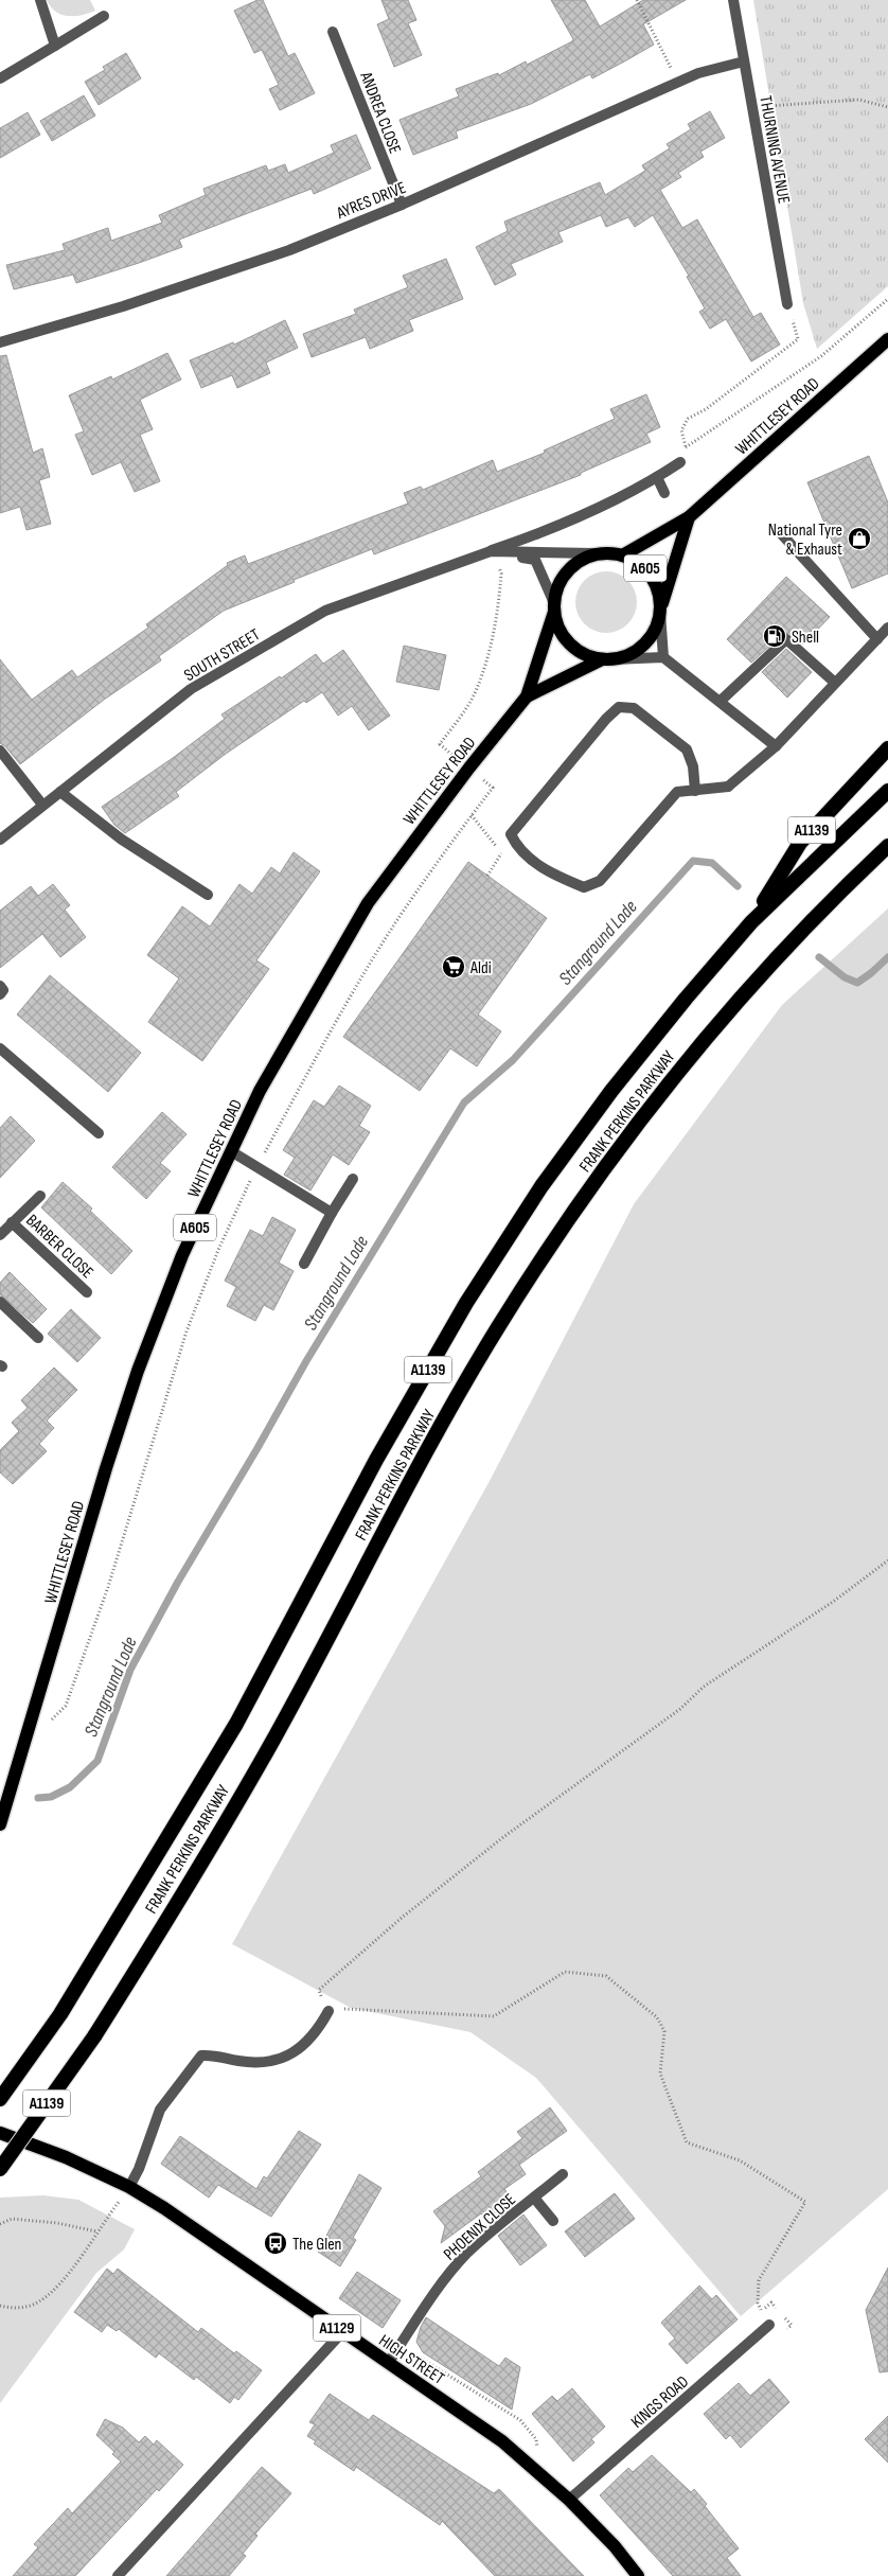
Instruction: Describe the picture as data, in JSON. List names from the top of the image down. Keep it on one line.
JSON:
{"streets":{"highway":["A1139","FRANK PERKINS PARKWAY"],"main road":["WHITTLESEY ROAD","A605","A1129","HIGH STREET"],"street":["ANDREA CLOSE","THURNING AVENUE","AYRES DRIVE","SOUTH STREET","BARBER CLOSE","PHOENIX CLOSE","KINGS ROAD"]},"crossings":[["ANDREA CLOSE","AYRES DRIVE"],["THURNING AVENUE","AYRES DRIVE"],["WHITTLESEY ROAD","A605"],["WHITTLESEY ROAD","SOUTH STREET"],["A605","SOUTH STREET"],["A1139","FRANK PERKINS PARKWAY"],["PHOENIX CLOSE","HIGH STREET"],["HIGH STREET","KINGS ROAD"]],"water":["Stanground Lode"],"places":{"shop":["National Tyre & Exhaust"],"fuel station":["Shell"],"supermarket":["Aldi"],"bus stop":["The Glen"]}}
